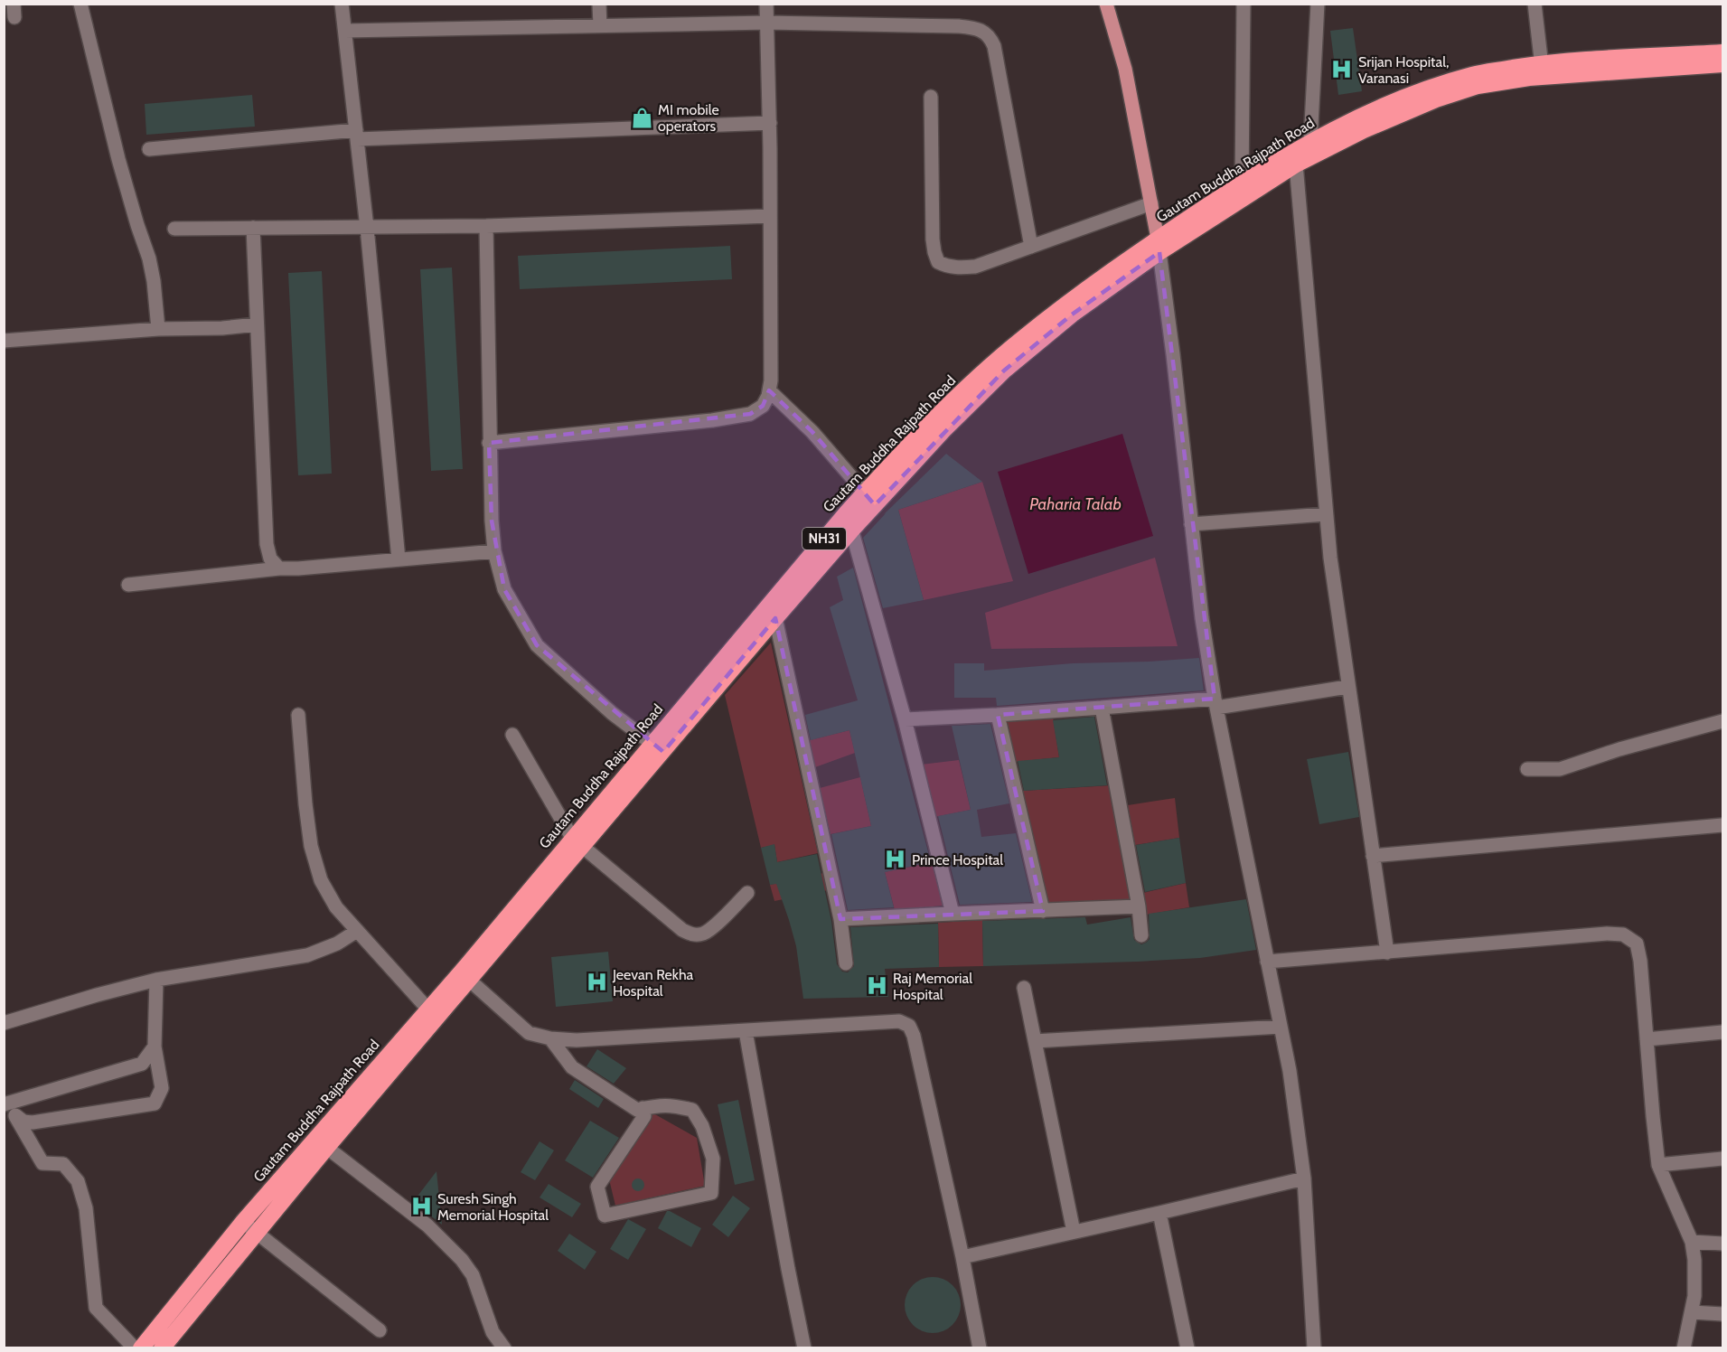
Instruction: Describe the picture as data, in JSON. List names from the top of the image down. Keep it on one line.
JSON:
{"streets":{"highway":["Gautam Buddha Rajpath Road","NH31"]},"crossings":[["Gautam Buddha Rajpath Road","NH31"]],"water":["Paharia Talab"],"places":{"hospital":["Srijan Hospital, Varanasi","Prince Hospital","Jeevan Rekha Hospital","Raj Memorial Hospital","Suresh Singh Memorial Hospital"],"shop":["MI mobile operators"]}}
